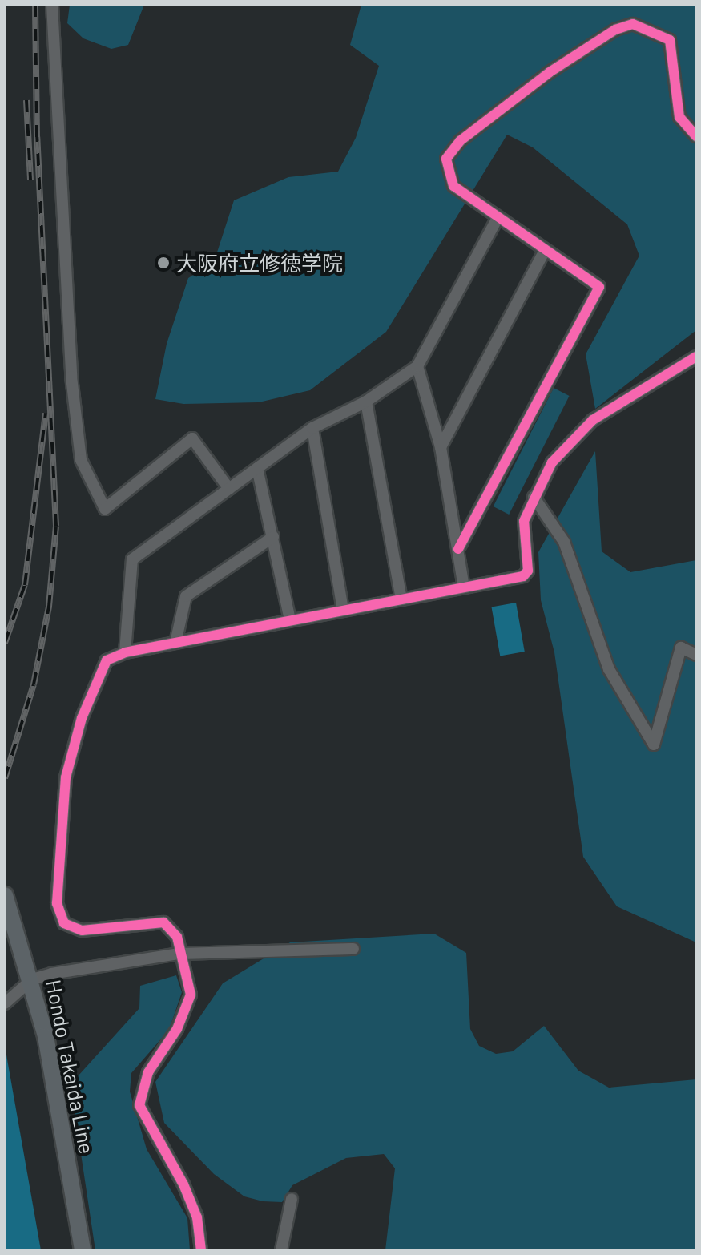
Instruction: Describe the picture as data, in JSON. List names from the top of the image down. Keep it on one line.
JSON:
{"streets":{"main road":["Hondo Takaida Line"]},"places":["大阪府立修徳学院"]}
